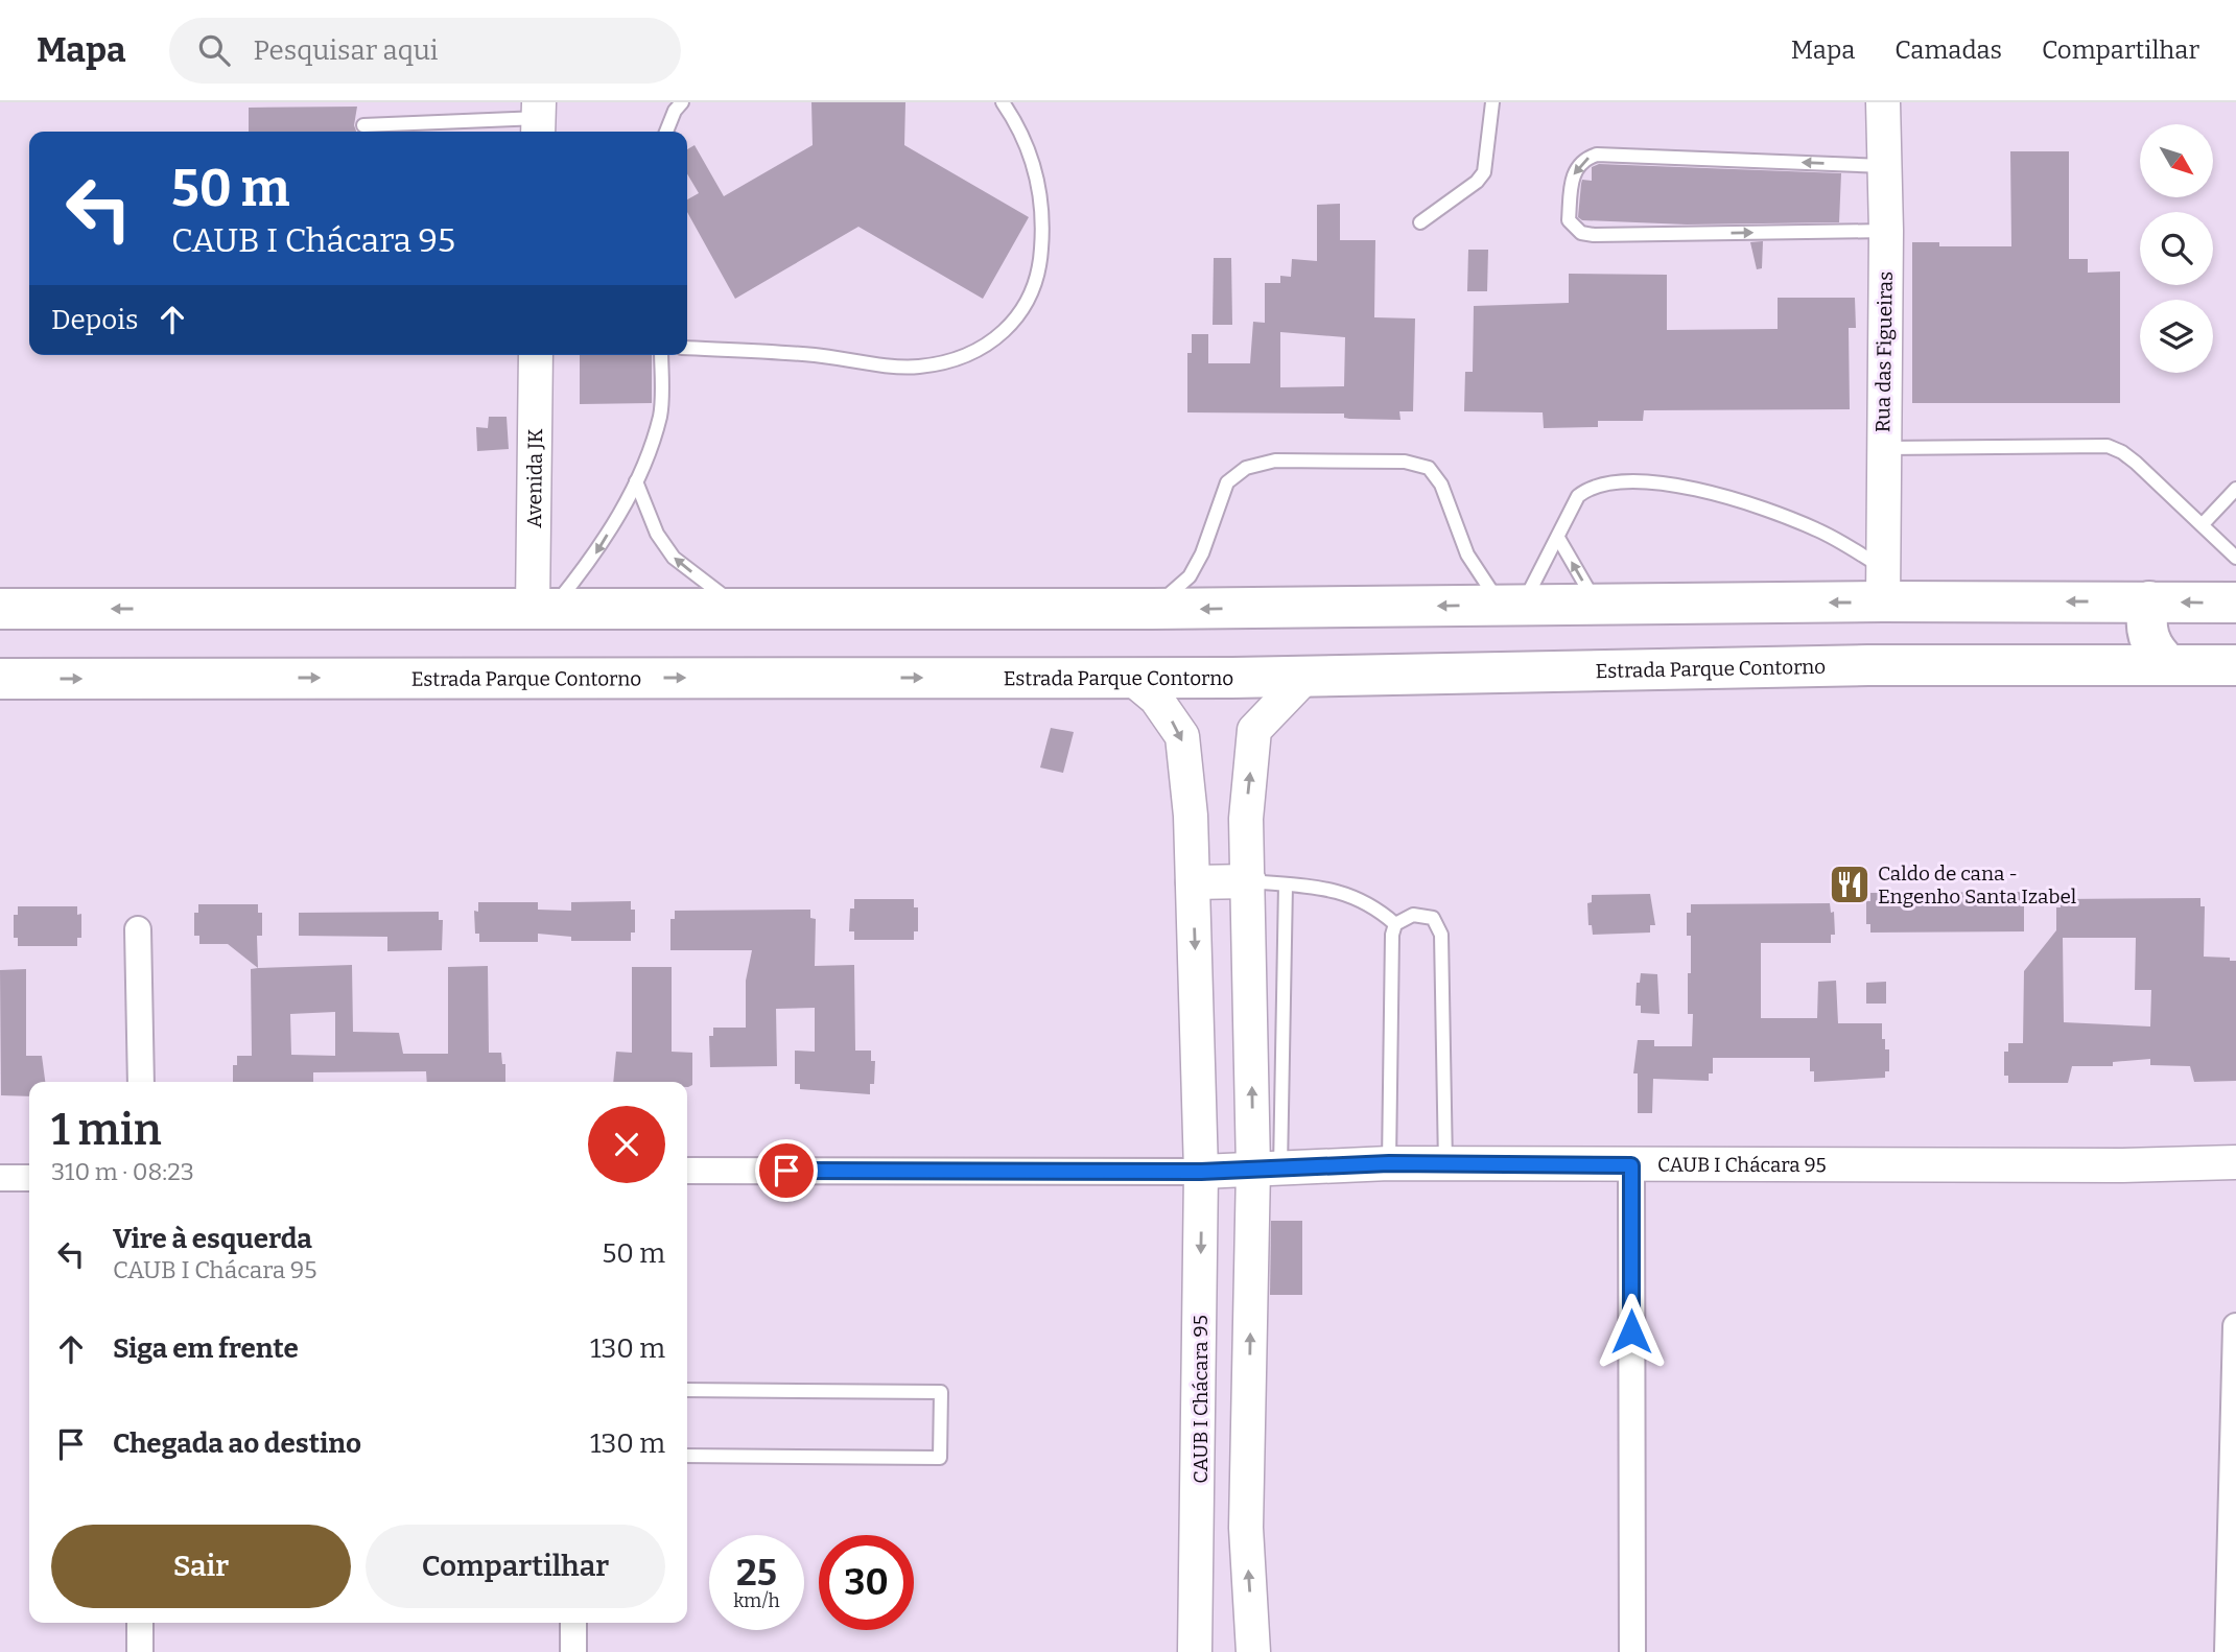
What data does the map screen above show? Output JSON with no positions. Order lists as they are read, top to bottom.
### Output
{
  "streets": {
    "highway": ["Estrada Parque Contorno"],
    "street": ["Rua das Figueiras", "Avenida JK", "CAUB I Chácara 95"]
  },
  "places": {
    "restaurant": ["Caldo de cana - Engenho Santa Izabel"]
  },
  "north": "bottom right",
  "page": {
    "header": "Mapa",
    "search": "Pesquisar aqui",
    "nav": ["Mapa", "Camadas", "Compartilhar"],
    "turn": ["50 m", "CAUB I Chácara 95"],
    "then": "Depois",
    "heading": ["1 min", "310 m · 08:23"],
    "list": [
      {
        "name": "Vire à esquerda",
        "note": "CAUB I Chácara 95",
        "value": "50 m"
      },
      {
        "name": "Siga em frente",
        "value": "130 m"
      },
      {
        "name": "Chegada ao destino",
        "value": "130 m"
      }
    ],
    "buttons": ["Sair", "Compartilhar"],
    "speed": "25 km/h",
    "limit": "30"
  }
}
